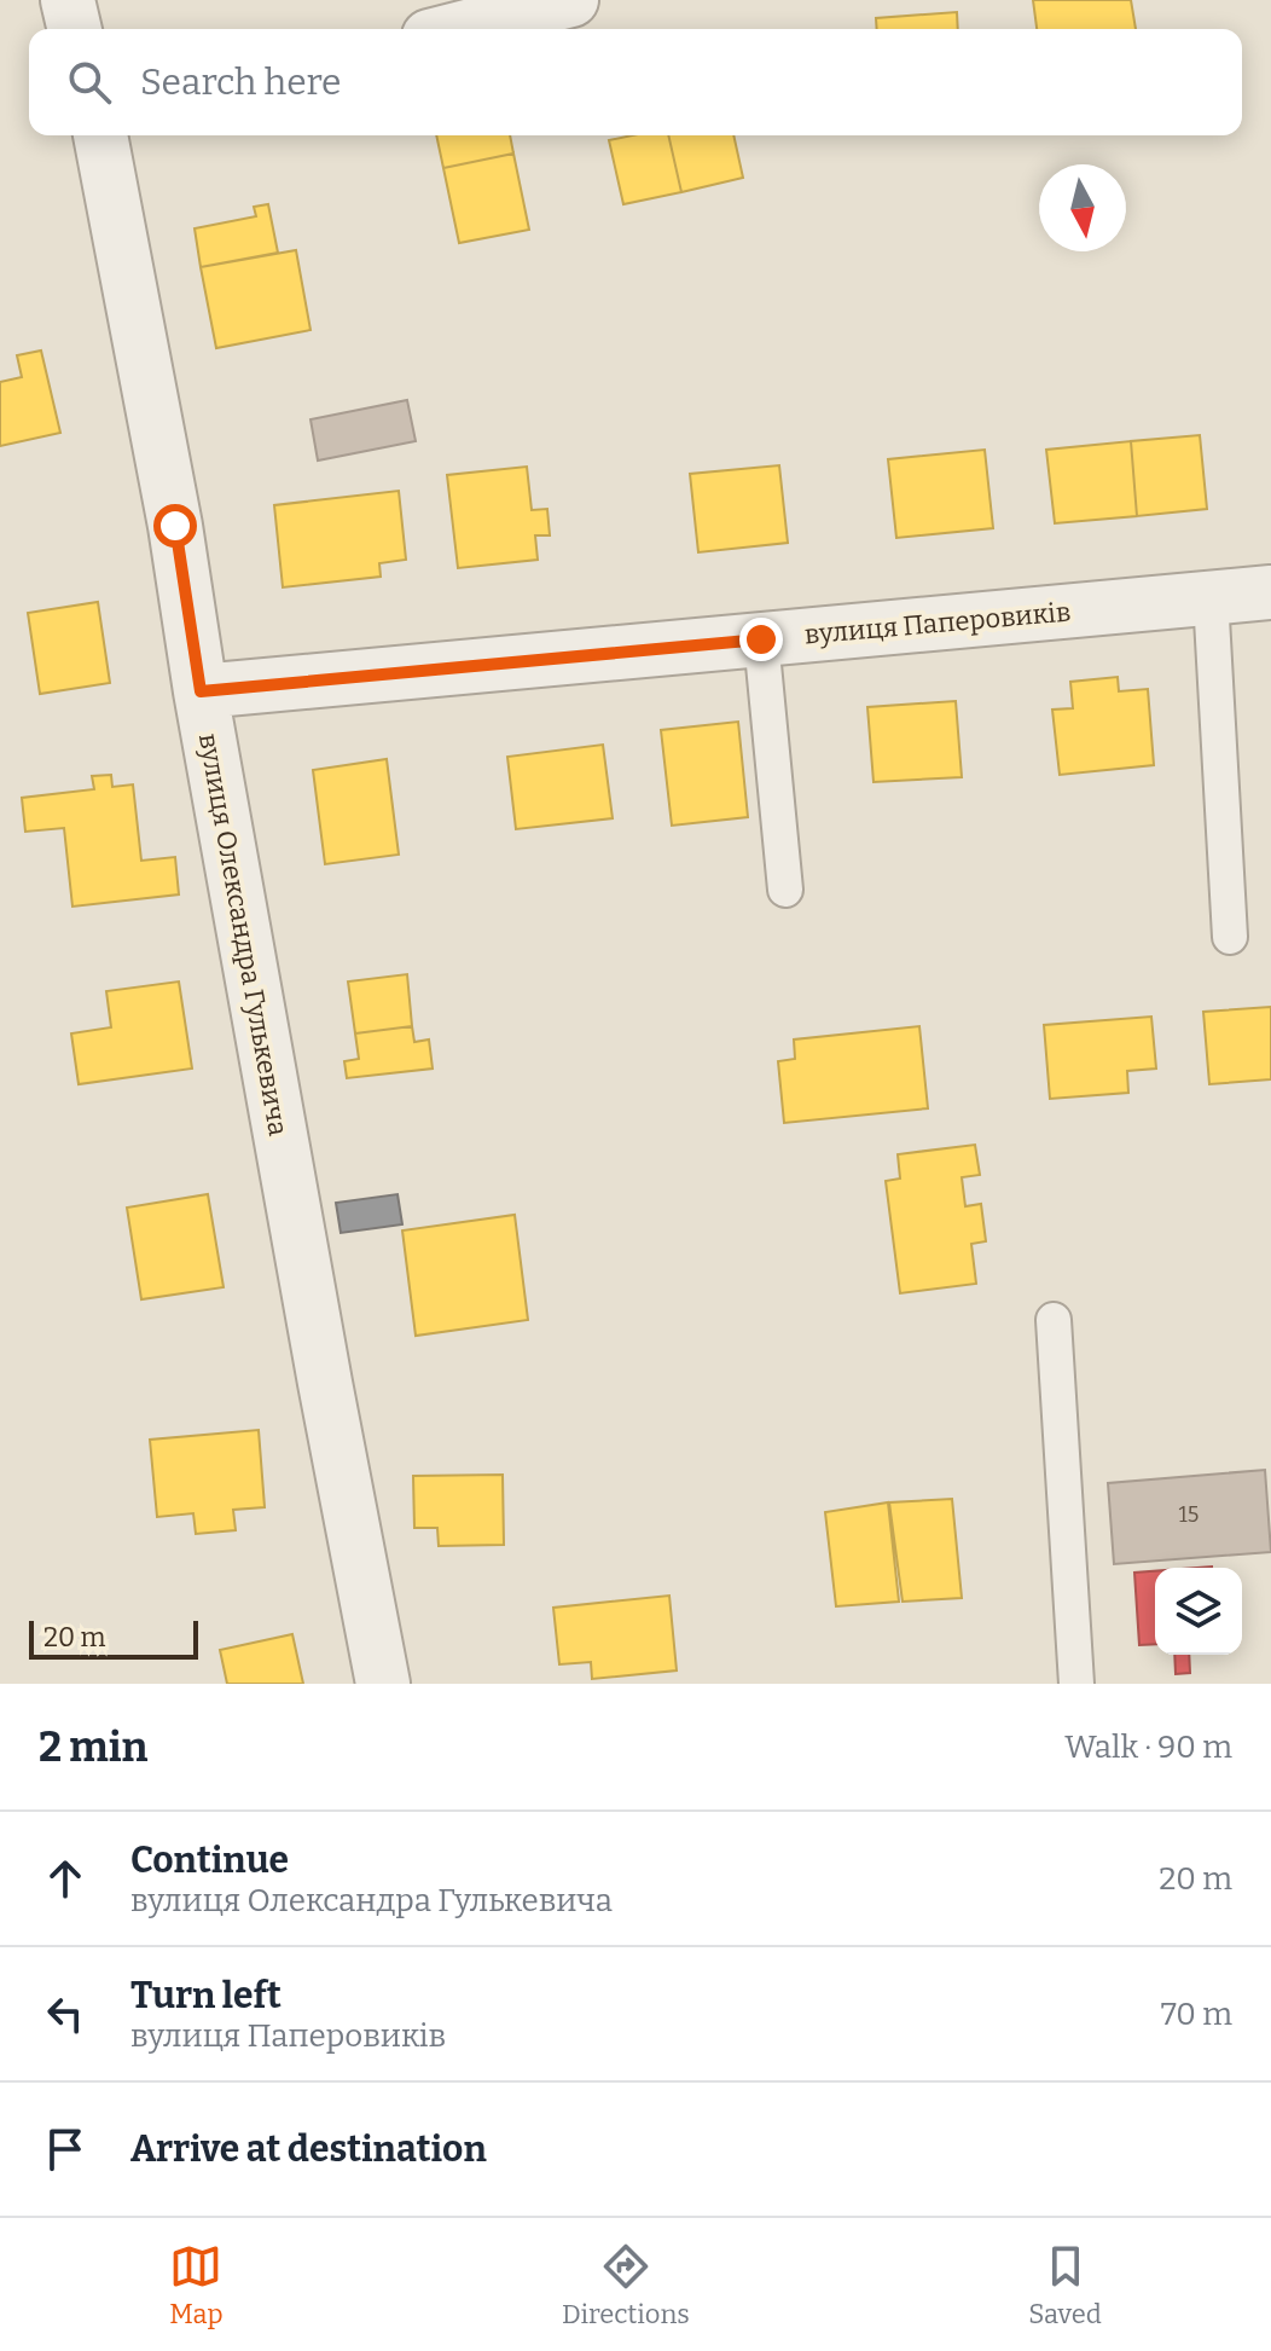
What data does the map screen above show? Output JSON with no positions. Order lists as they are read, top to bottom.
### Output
{
  "streets": {
    "street": ["вулиця Паперовиків", "вулиця Олександра Гулькевича"]
  },
  "crossings": [
    ["вулиця Паперовиків", "вулиця Олександра Гулькевича"]
  ],
  "house_numbers": ["15"],
  "scale_bar": "20 m",
  "north": "bottom",
  "page": {
    "search": "Search here",
    "scale": "20 m",
    "heading": ["2 min", "Walk · 90 m"],
    "list": [
      ["Continue", "вулиця Олександра Гулькевича", "20 m"],
      ["Turn left", "вулиця Паперовиків", "70 m"],
      "Arrive at destination"
    ],
    "nav": ["Map", "Directions", "Saved"]
  }
}
